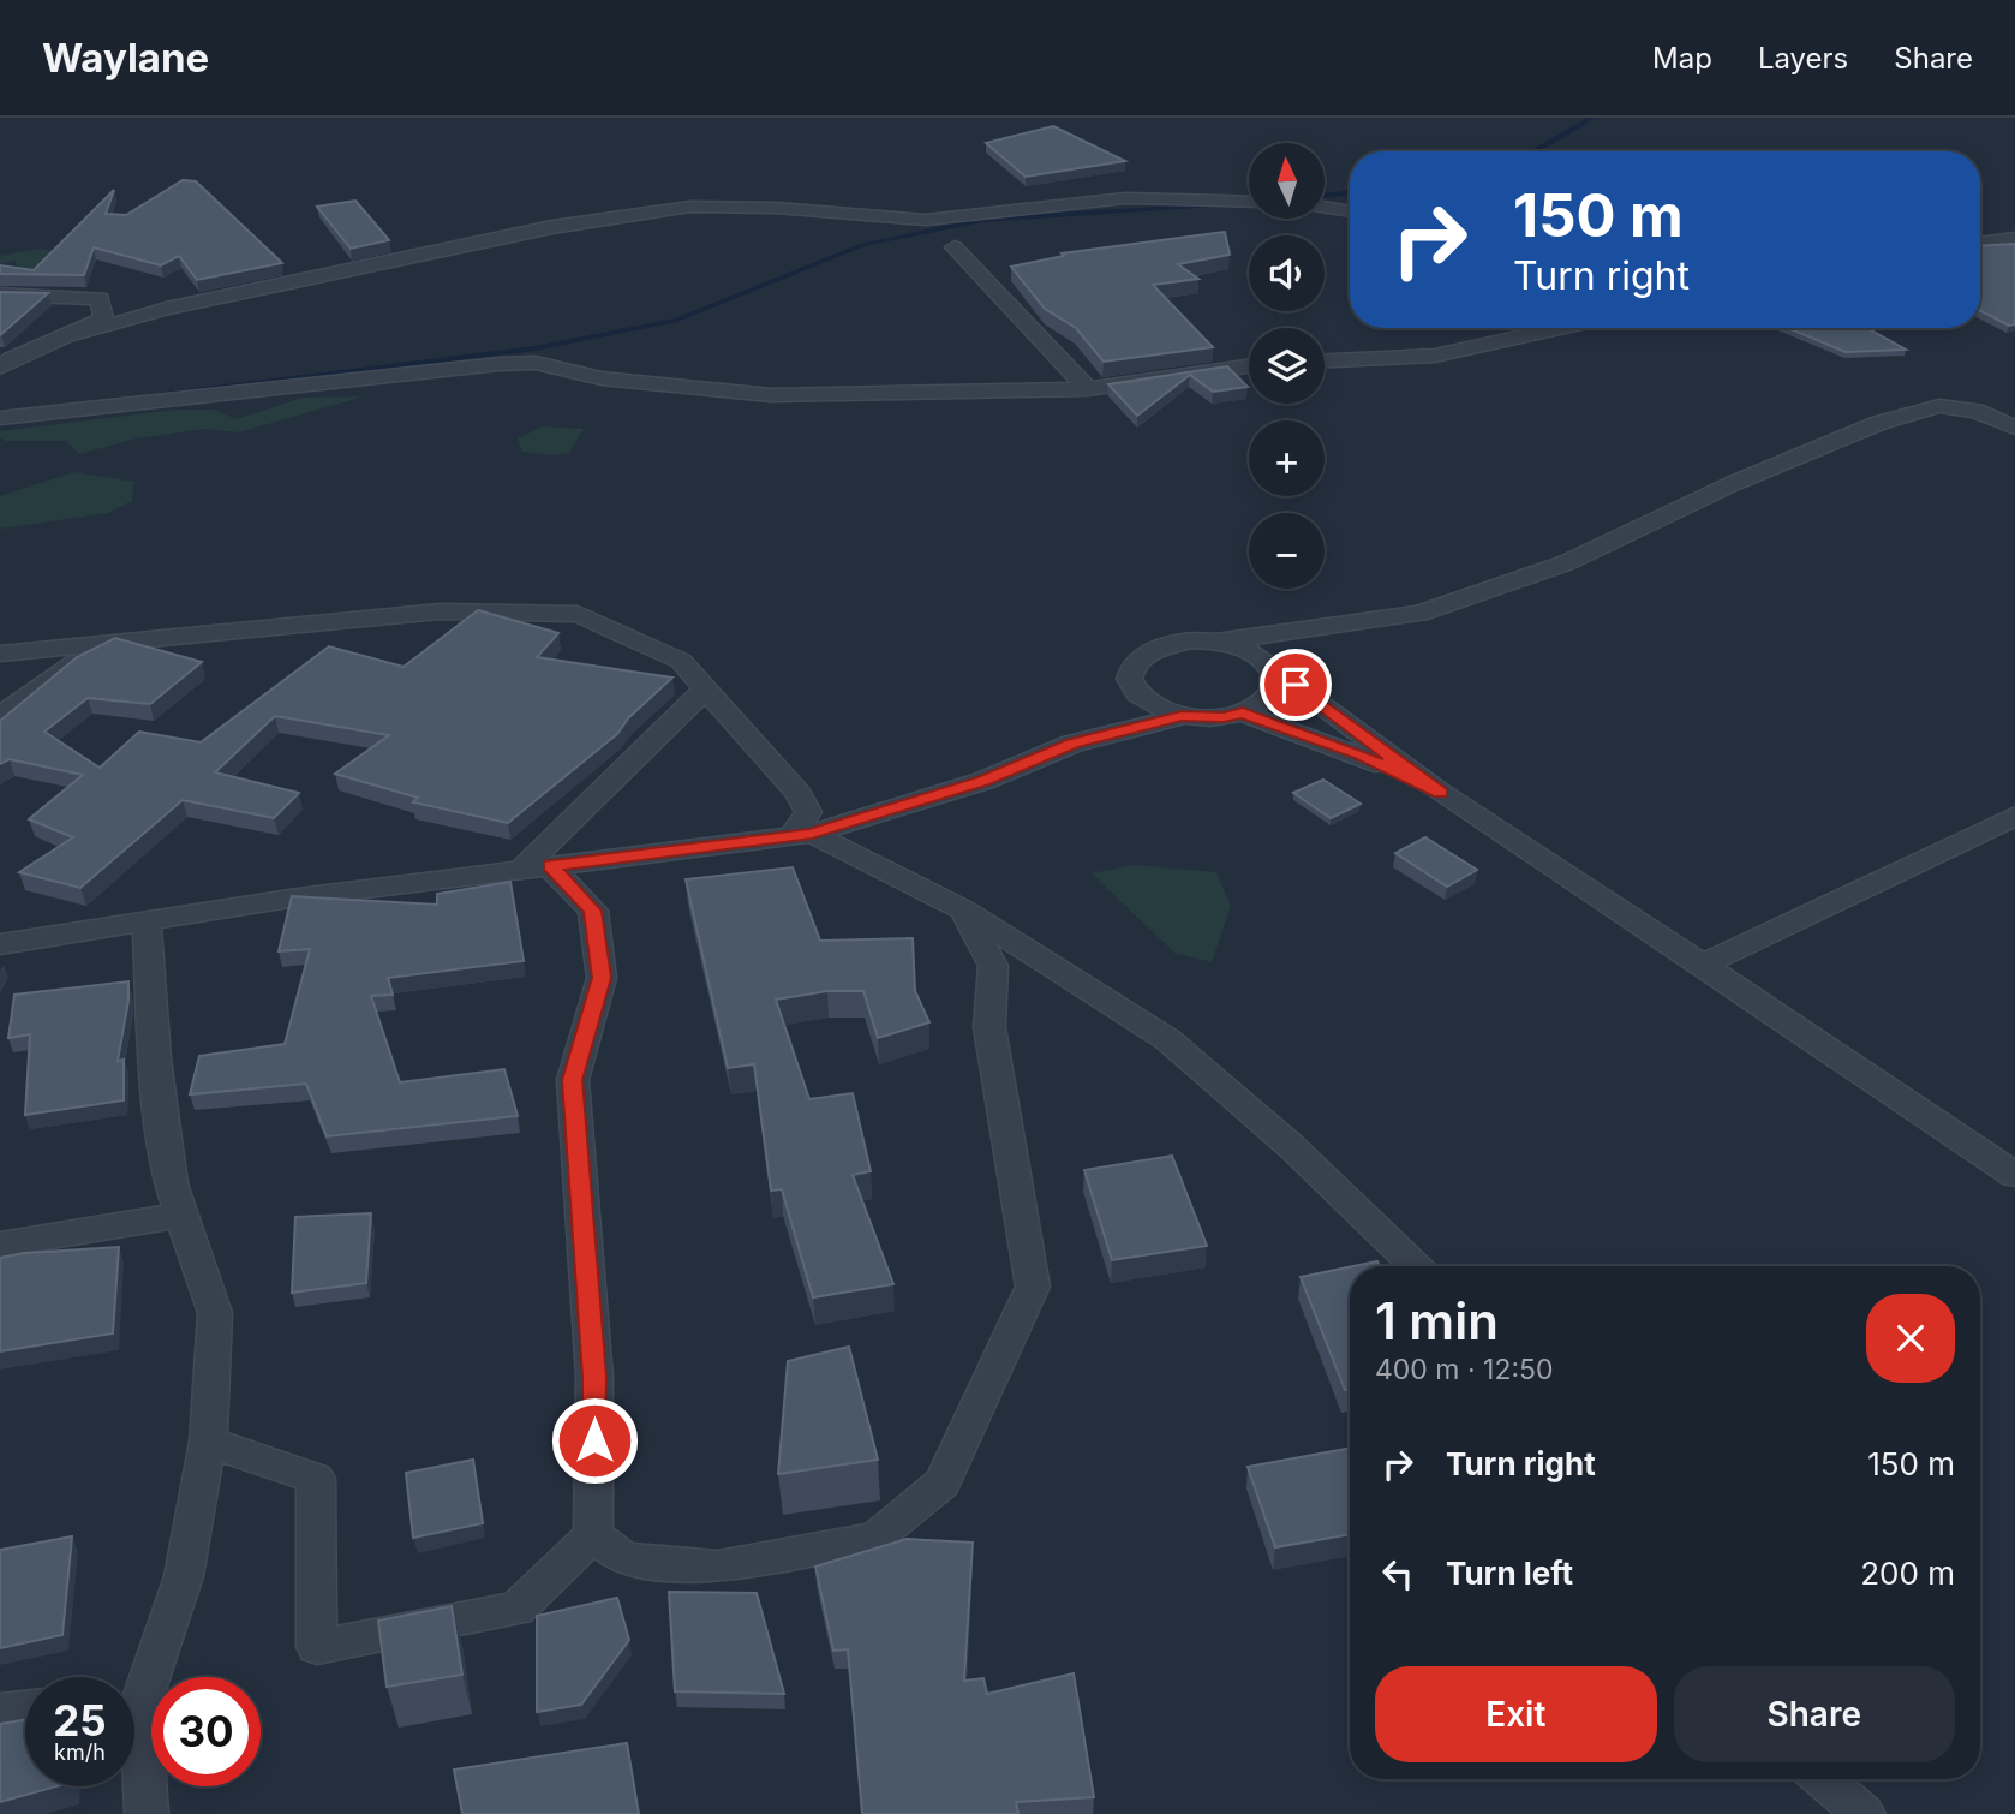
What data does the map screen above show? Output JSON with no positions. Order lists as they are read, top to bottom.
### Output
{
  "north": "top",
  "page": {
    "header": "Waylane",
    "nav": ["Map", "Layers", "Share"],
    "map_buttons": ["+", "−"],
    "turn": ["150 m", "Turn right"],
    "heading": ["1 min", "400 m · 12:50"],
    "list": [
      {
        "name": "Turn right",
        "value": "150 m"
      },
      {
        "name": "Turn left",
        "value": "200 m"
      }
    ],
    "buttons": ["Exit", "Share"],
    "speed": "25 km/h",
    "limit": "30"
  }
}
